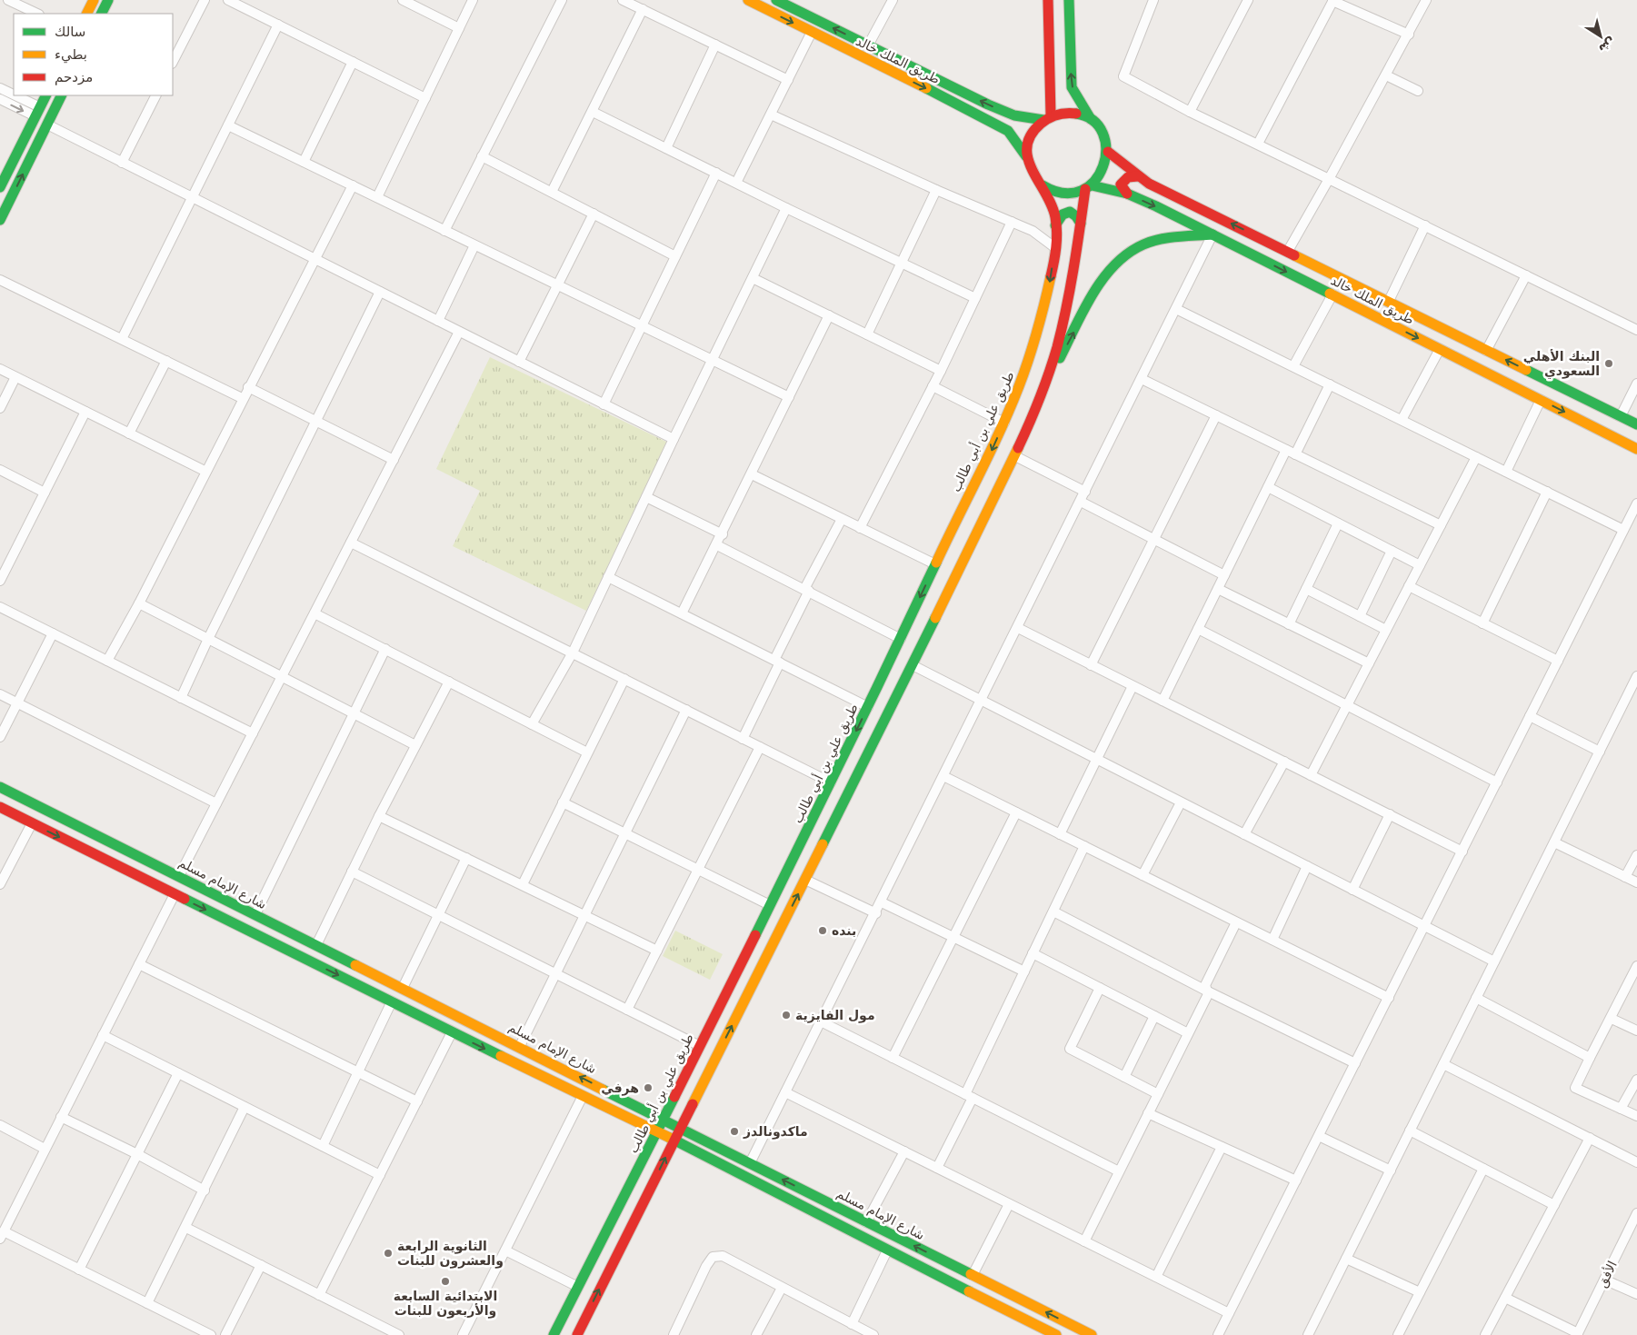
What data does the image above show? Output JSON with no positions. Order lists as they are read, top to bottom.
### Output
{
  "streets": {
    "main road": ["طريق الملك خالد", "طريق علي بن أبي طالب", "شارع الإمام مسلم"],
    "street": ["الأفق"]
  },
  "crossings": [
    ["طريق الملك خالد", "طريق علي بن أبي طالب"],
    ["طريق علي بن أبي طالب", "شارع الإمام مسلم"]
  ],
  "places": [
    "البنك الأهلي السعودي",
    "بنده",
    "مول الفايزية",
    "هرفي",
    "ماكدونالدز",
    "الثانوية الرابعة والعشرون للبنات",
    "الابتدائية السابعة والأربعون للبنات"
  ],
  "legend": ["سالك", "بطيء", "مزدحم"],
  "north": "bottom right"
}
